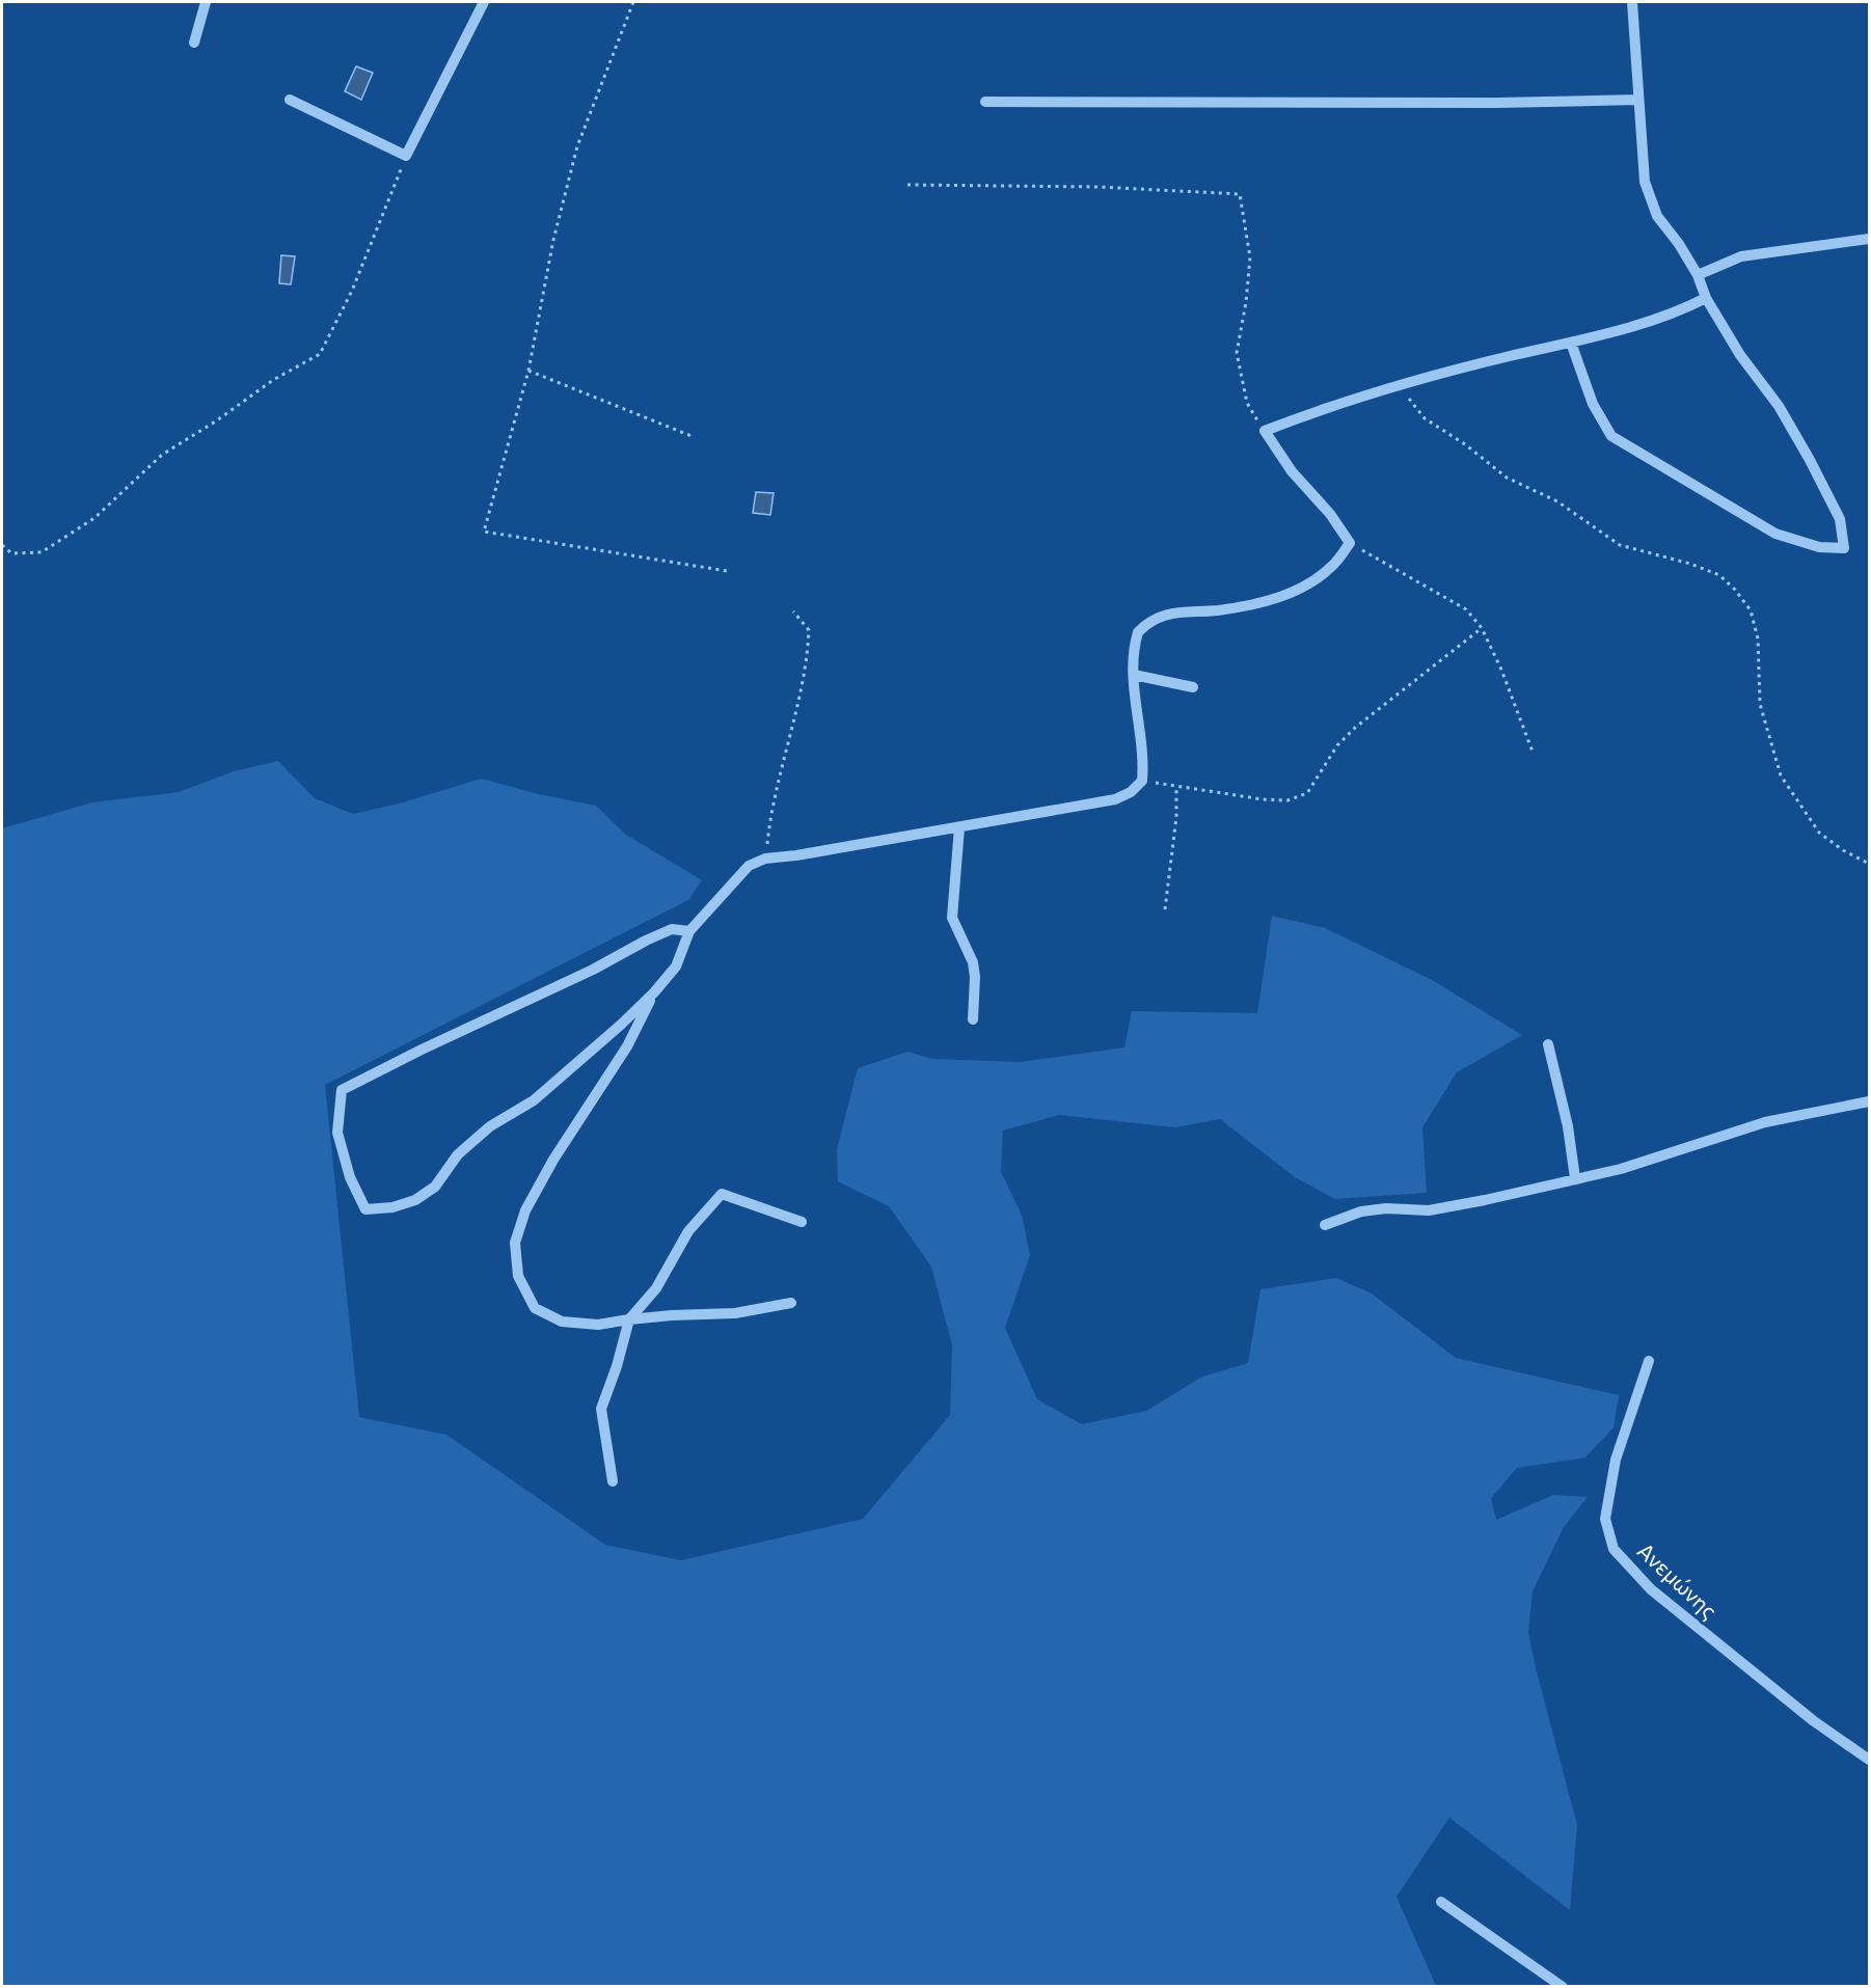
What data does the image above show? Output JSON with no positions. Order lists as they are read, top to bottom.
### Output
{
  "streets": {
    "street": ["Ανεμώνης"]
  }
}
